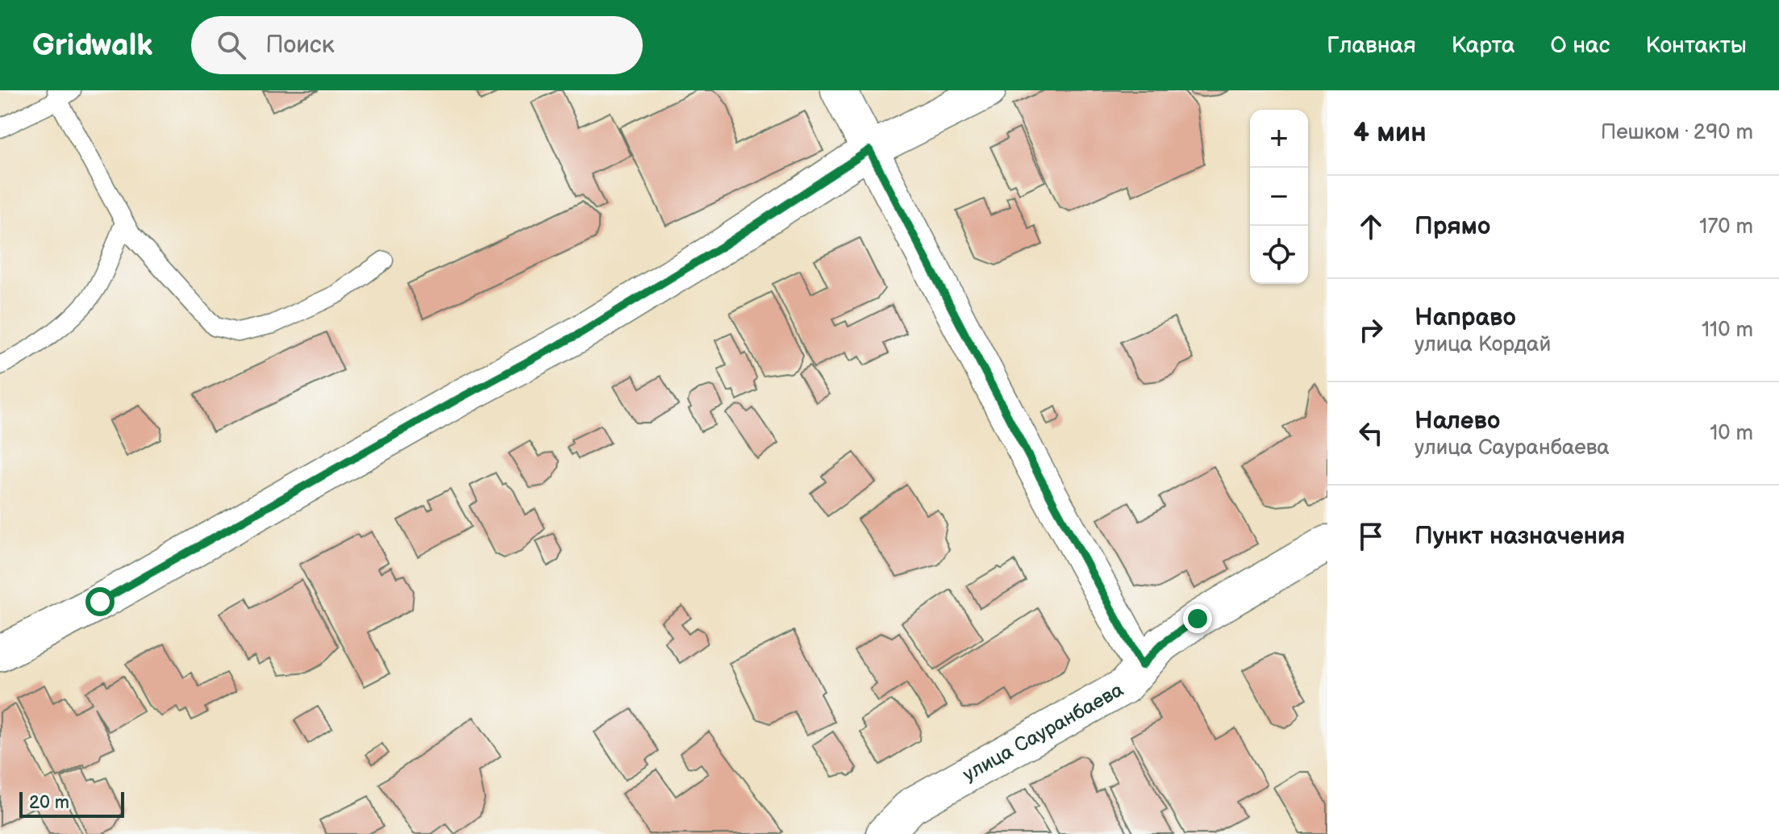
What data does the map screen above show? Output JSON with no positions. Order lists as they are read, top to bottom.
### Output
{
  "streets": {
    "street": ["улица Сауранбаева"]
  },
  "scale_bar": "20 m",
  "page": {
    "header": "Gridwalk",
    "search": "Поиск",
    "nav": [
      "Главная",
      "Карта",
      "О нас",
      "Контакты"
    ],
    "heading": ["4 мин", "Пешком · 290 m"],
    "map_buttons": ["+", "−"],
    "list": [
      ["Прямо", "170 m"],
      ["Направо", "улица Кордай", "110 m"],
      ["Налево", "улица Сауранбаева", "10 m"],
      "Пункт назначения"
    ],
    "scale": "20 m"
  }
}
